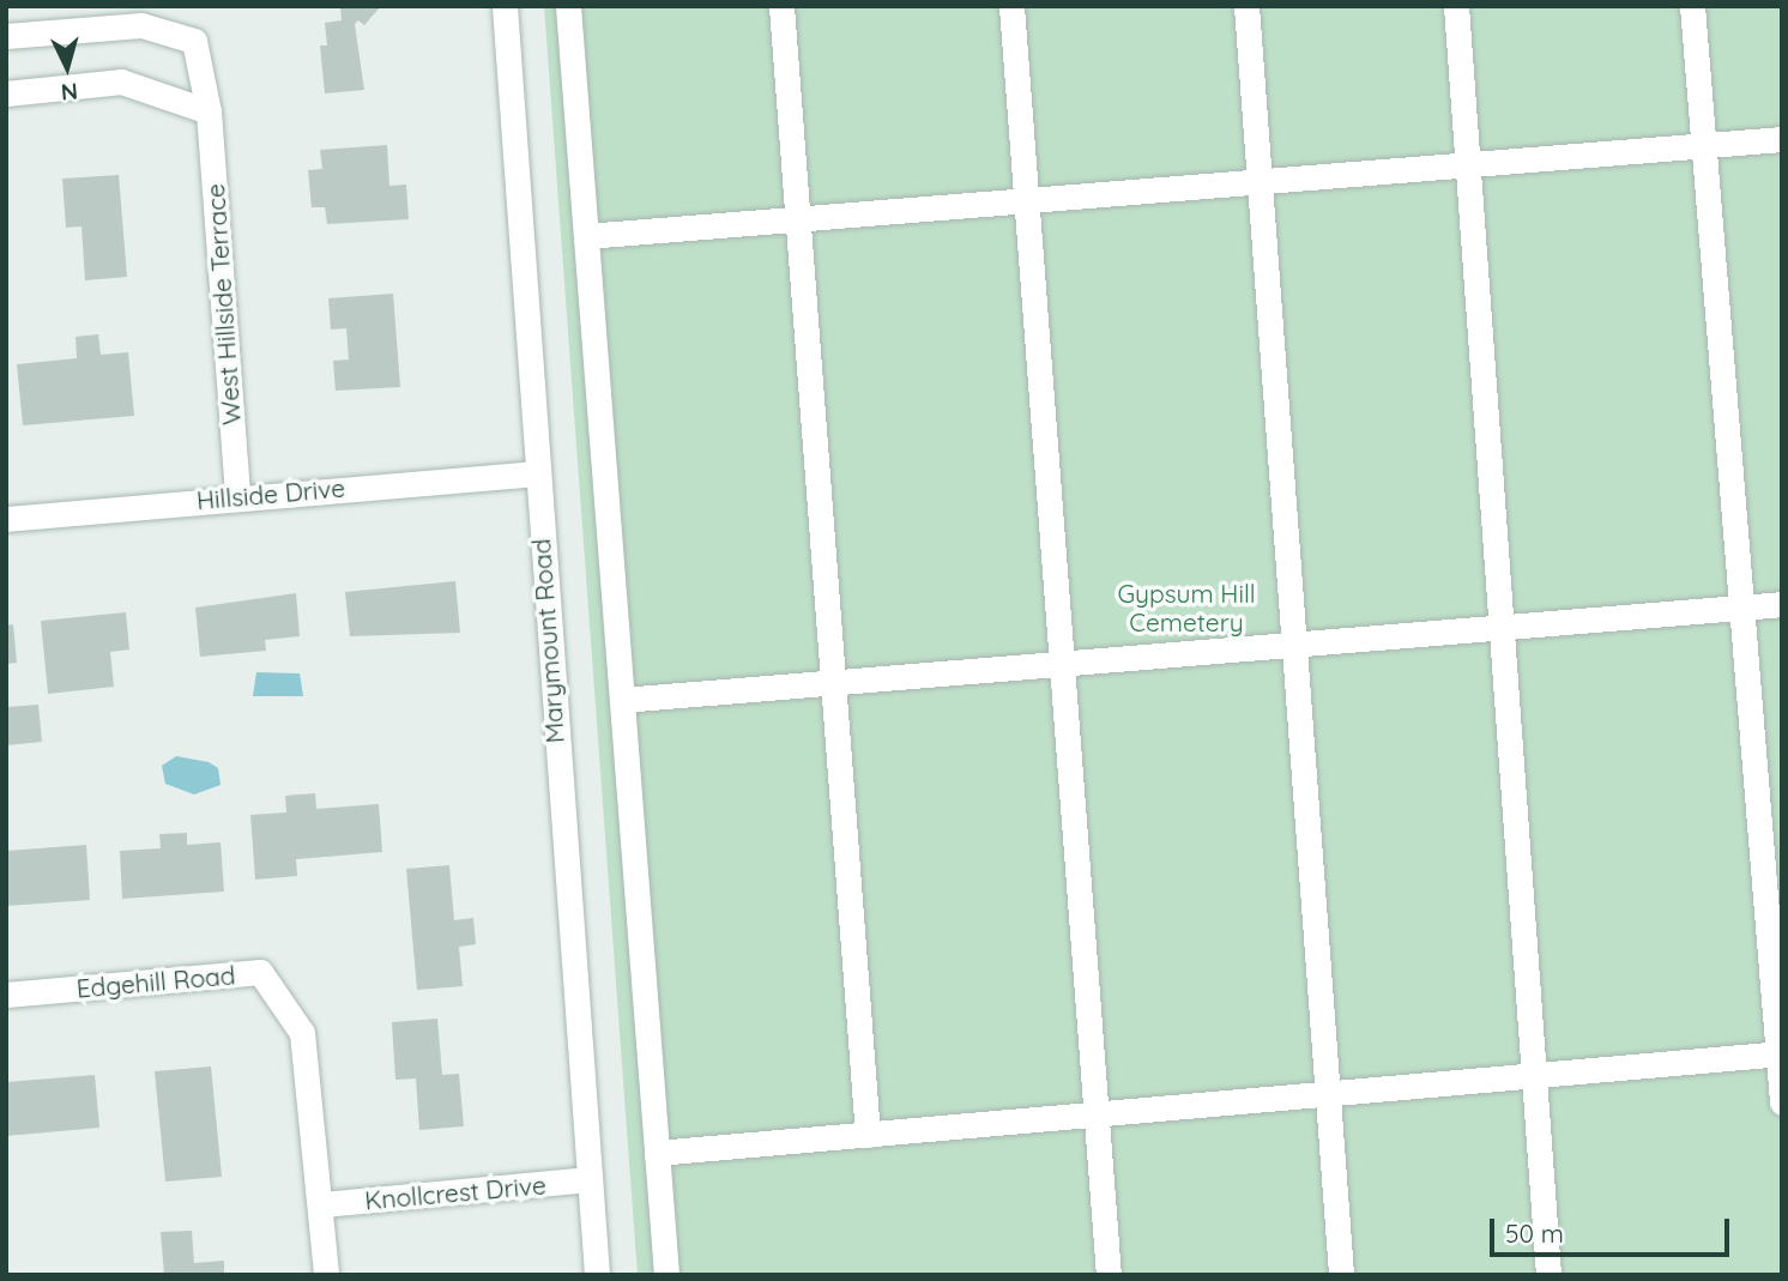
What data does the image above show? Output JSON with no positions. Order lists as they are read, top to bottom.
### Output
{
  "streets": {
    "street": [
      "West Hillside Terrace",
      "Hillside Drive",
      "Marymount Road",
      "Edgehill Road",
      "Knollcrest Drive"
    ]
  },
  "crossings": [
    ["West Hillside Terrace", "Hillside Drive"],
    ["Hillside Drive", "Marymount Road"],
    ["Marymount Road", "Knollcrest Drive"],
    ["Edgehill Road", "Knollcrest Drive"]
  ],
  "parks": ["Gypsum Hill Cemetery"],
  "scale_bar": "50 m",
  "north": "bottom"
}
